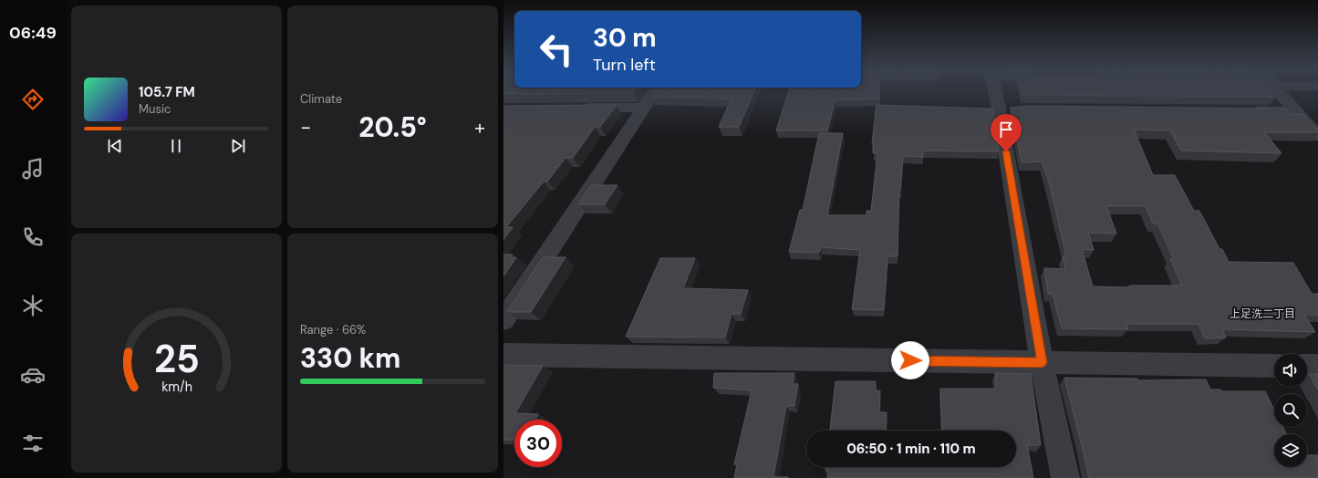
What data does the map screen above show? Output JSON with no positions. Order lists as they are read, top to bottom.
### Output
{
  "districts": ["上足洗二丁目"],
  "page": {
    "tabs": "06:49",
    "tile": [
      "Climate",
      ["Range · 66%", "330 km"]
    ],
    "turn": ["30 m", "Turn left"],
    "song": ["105.7 FM", "Music"],
    "heat": ["−", "20.5°", "+"],
    "limit": "30",
    "trip": "06:50 · 1 min · 110 m",
    "gauge": ["25", "km/h"]
  }
}
